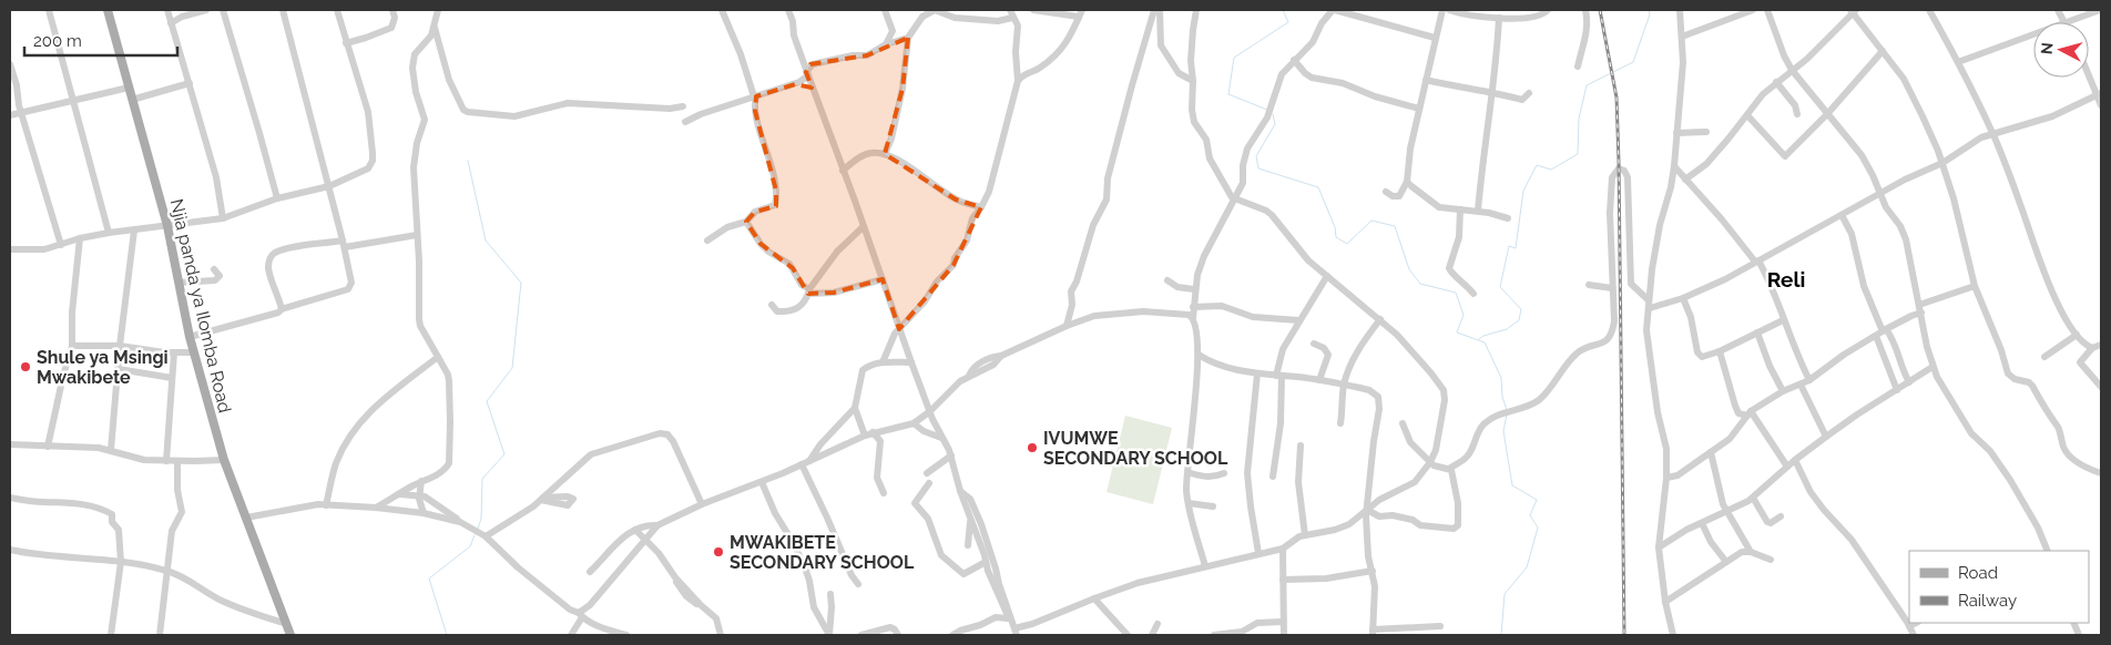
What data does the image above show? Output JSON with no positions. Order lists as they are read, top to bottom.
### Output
{
  "streets": {
    "main road": ["Njia panda ya Ilomba Road"]
  },
  "districts": ["Reli"],
  "places": ["Shule ya Msingi Mwakibete", "IVUMWE SECONDARY SCHOOL", "MWAKIBETE SECONDARY SCHOOL"],
  "legend": ["Road", "Railway"],
  "scale_bar": "200 m",
  "north": "left"
}
